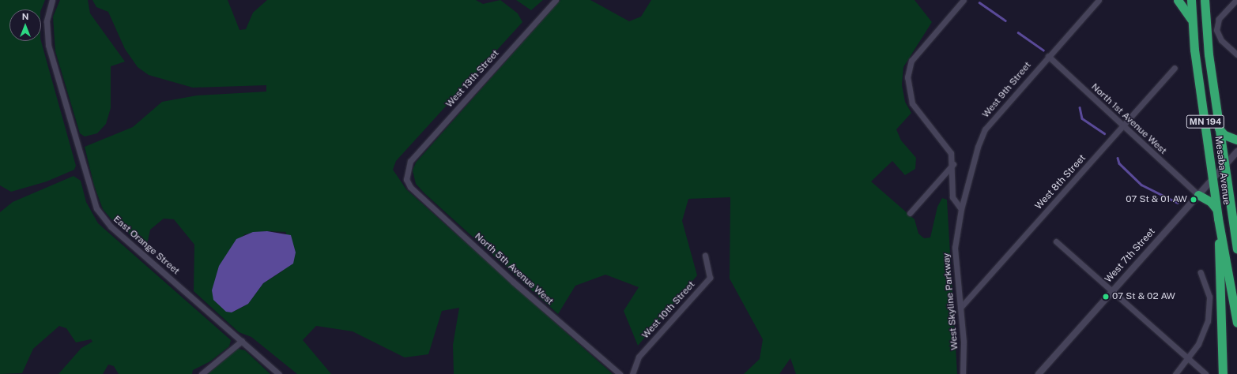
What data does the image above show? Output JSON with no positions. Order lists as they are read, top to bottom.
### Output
{
  "streets": {
    "highway": ["MN 194", "Mesaba Avenue"],
    "street": [
      "West 13th Street",
      "West 9th Street",
      "North 1st Avenue West",
      "West 8th Street",
      "East Orange Street",
      "West 7th Street",
      "North 5th Avenue West",
      "West Skyline Parkway",
      "West 10th Street"
    ]
  },
  "crossings": [
    ["West 13th Street", "North 5th Avenue West"],
    ["West 9th Street", "North 1st Avenue West"],
    ["West 9th Street", "West Skyline Parkway"],
    ["North 1st Avenue West", "West 8th Street"],
    ["North 1st Avenue West", "West 7th Street"],
    ["Mesaba Avenue", "West 7th Street"],
    ["West 8th Street", "West Skyline Parkway"]
  ],
  "places": ["07 St & 01 AW", "07 St & 02 AW"],
  "north": "top"
}
